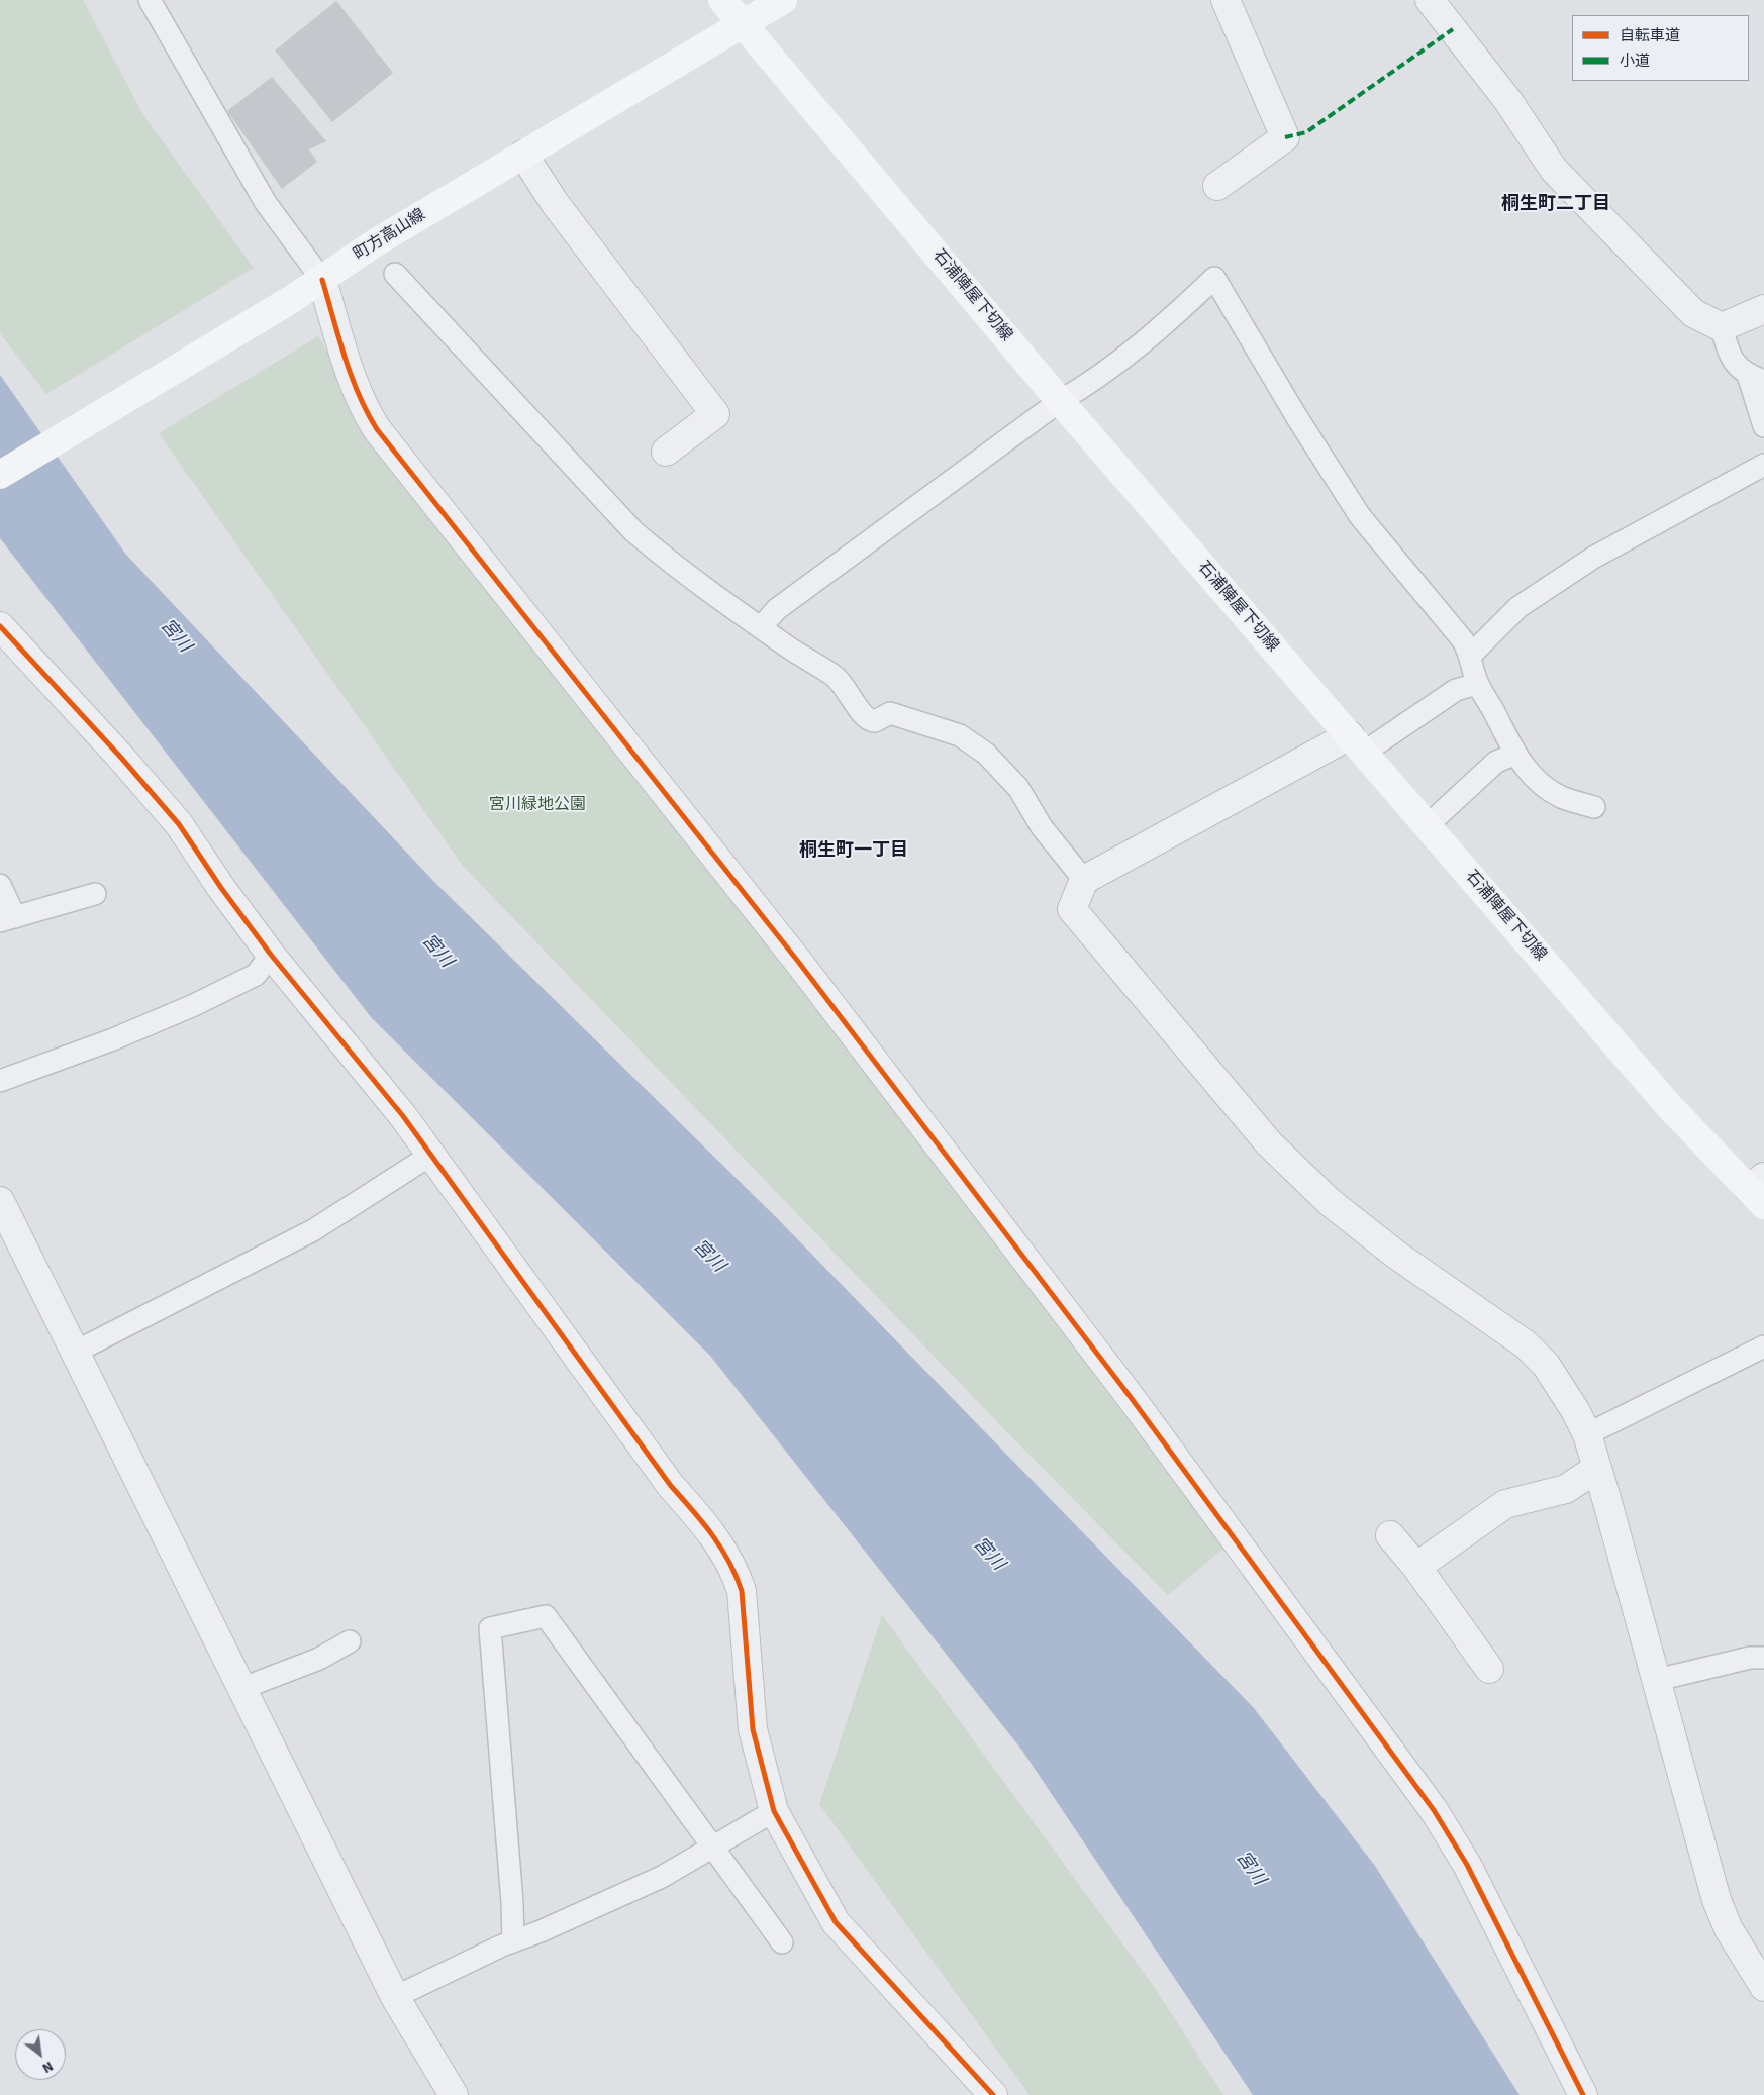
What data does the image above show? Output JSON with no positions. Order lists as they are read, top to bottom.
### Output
{
  "streets": {
    "main road": ["町方高山線", "石浦陣屋下切線"]
  },
  "crossings": [
    ["町方高山線", "石浦陣屋下切線"]
  ],
  "districts": ["桐生町二丁目", "桐生町一丁目"],
  "water": ["宮川"],
  "parks": ["宮川緑地公園"],
  "legend": ["自転車道", "小道"],
  "north": "bottom right"
}
